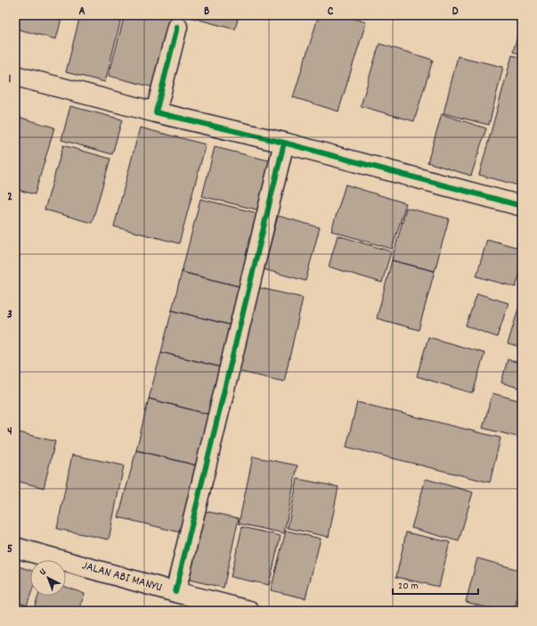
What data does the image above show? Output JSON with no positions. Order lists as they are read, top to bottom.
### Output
{
  "streets": {
    "street": ["JALAN ABI MANYU"]
  },
  "scale_bar": "20 m",
  "north": "top left",
  "grid": {
    "columns": [
      "A",
      "B",
      "C",
      "D"
    ],
    "rows": [
      "1",
      "2",
      "3",
      "4",
      "5"
    ]
  }
}
